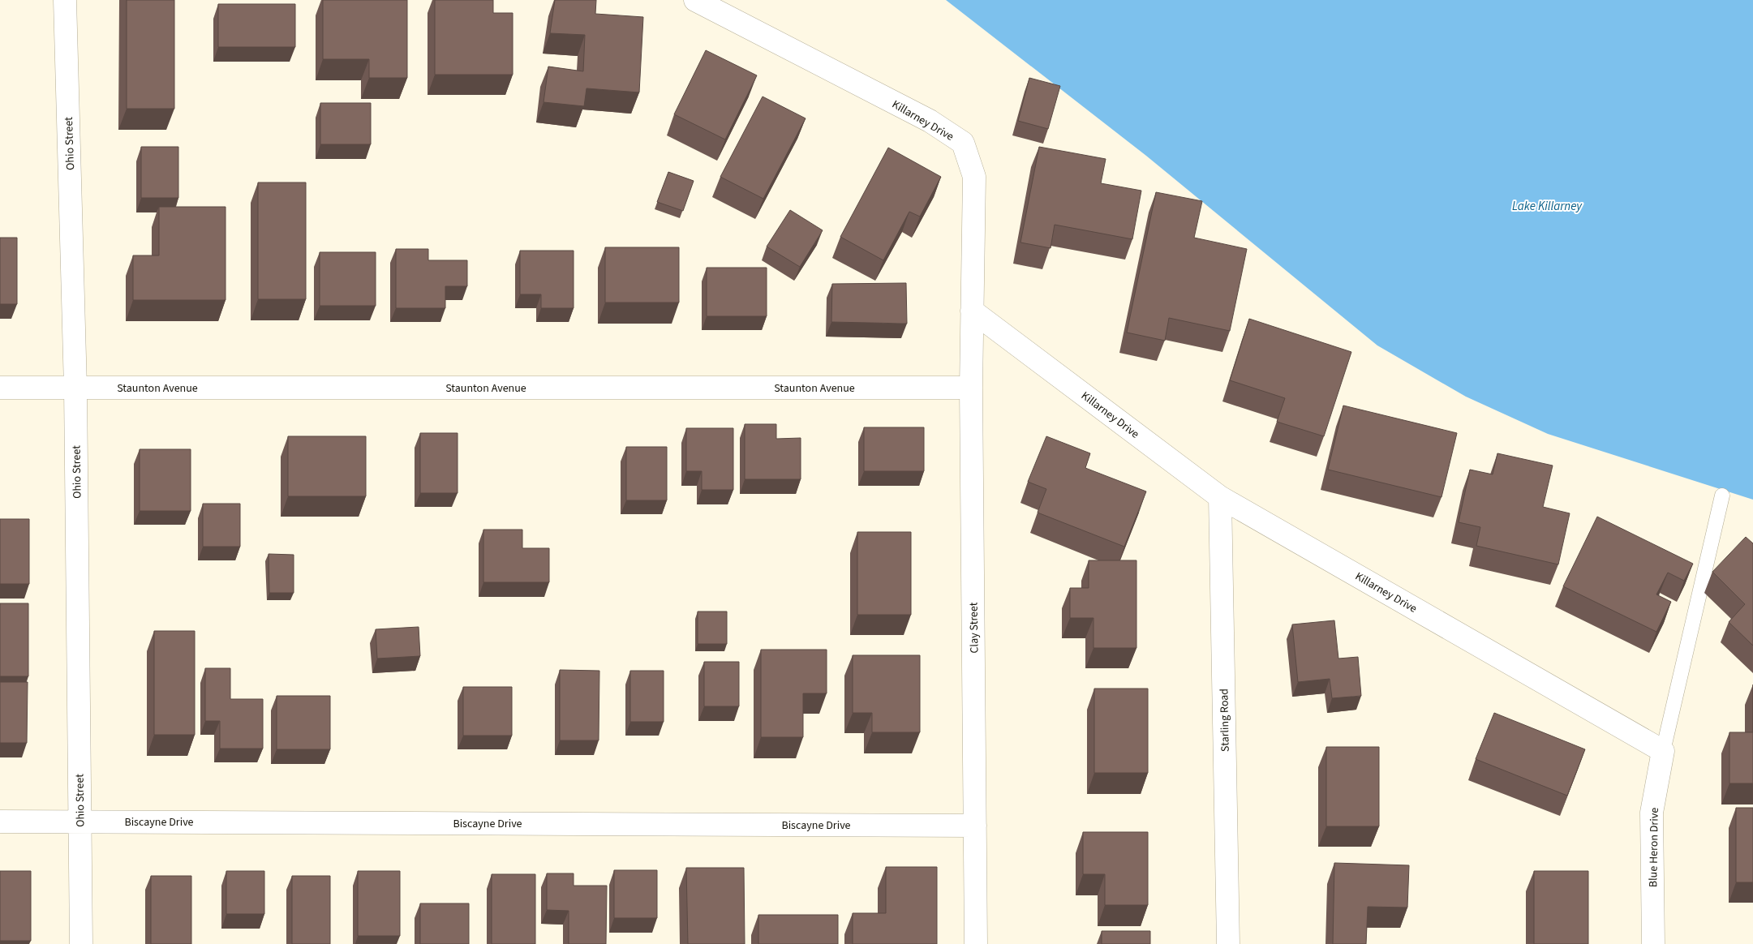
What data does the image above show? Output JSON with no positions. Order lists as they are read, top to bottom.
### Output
{
  "streets": {
    "street": [
      "Killarney Drive",
      "Ohio Street",
      "Staunton Avenue",
      "Clay Street",
      "Starling Road",
      "Biscayne Drive",
      "Blue Heron Drive"
    ]
  },
  "crossings": [
    ["Killarney Drive", "Clay Street"],
    ["Killarney Drive", "Starling Road"],
    ["Killarney Drive", "Blue Heron Drive"],
    ["Ohio Street", "Staunton Avenue"],
    ["Ohio Street", "Biscayne Drive"],
    ["Staunton Avenue", "Clay Street"],
    ["Clay Street", "Biscayne Drive"]
  ],
  "water": ["Lake Killarney"]
}
